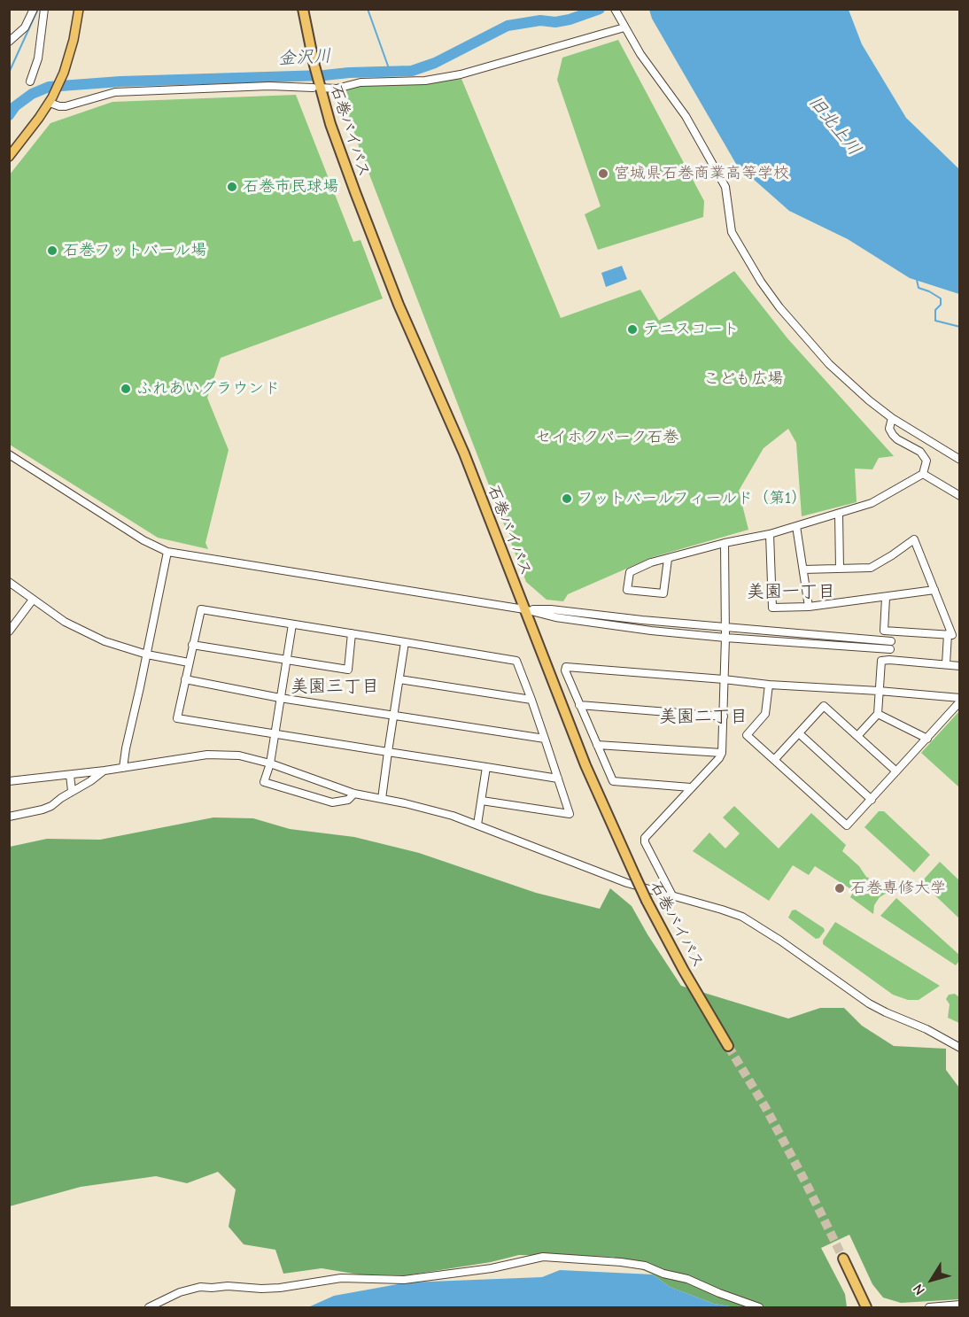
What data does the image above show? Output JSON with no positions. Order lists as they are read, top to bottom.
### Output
{
  "streets": {
    "highway": ["石巻バイパス"]
  },
  "districts": ["美園一丁目", "美園三丁目", "美園二丁目"],
  "water": ["金沢川", "旧北上川"],
  "parks": ["こども広場", "セイホクパーク石巻"],
  "places": [
    "宮城県石巻商業高等学校",
    "石巻市民球場",
    "石巻フットバール場",
    "テニスコート",
    "ふれあいグラウンド",
    "フットバールフィールド（第1）",
    "石巻専修大学"
  ],
  "north": "bottom left"
}
